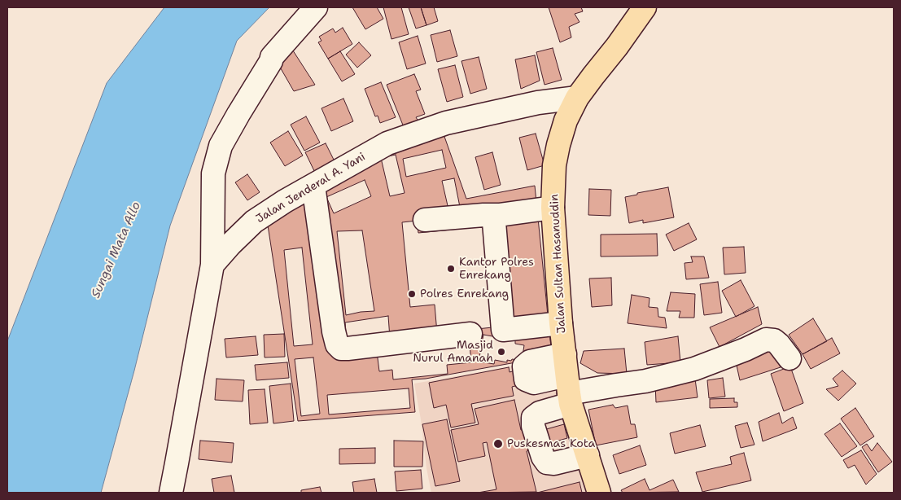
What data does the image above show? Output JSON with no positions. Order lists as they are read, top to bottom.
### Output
{
  "streets": {
    "highway": ["Jalan Sultan Hasanuddin"],
    "street": ["Jalan Jenderal A. Yani"]
  },
  "crossings": [
    ["Jalan Jenderal A. Yani", "Jalan Sultan Hasanuddin"]
  ],
  "water": ["Sungai Mata Allo"],
  "places": [
    "Kantor Polres Enrekang",
    "Polres Enrekang",
    "Masjid Nurul Amanah",
    "Puskesmas Kota"
  ]
}
